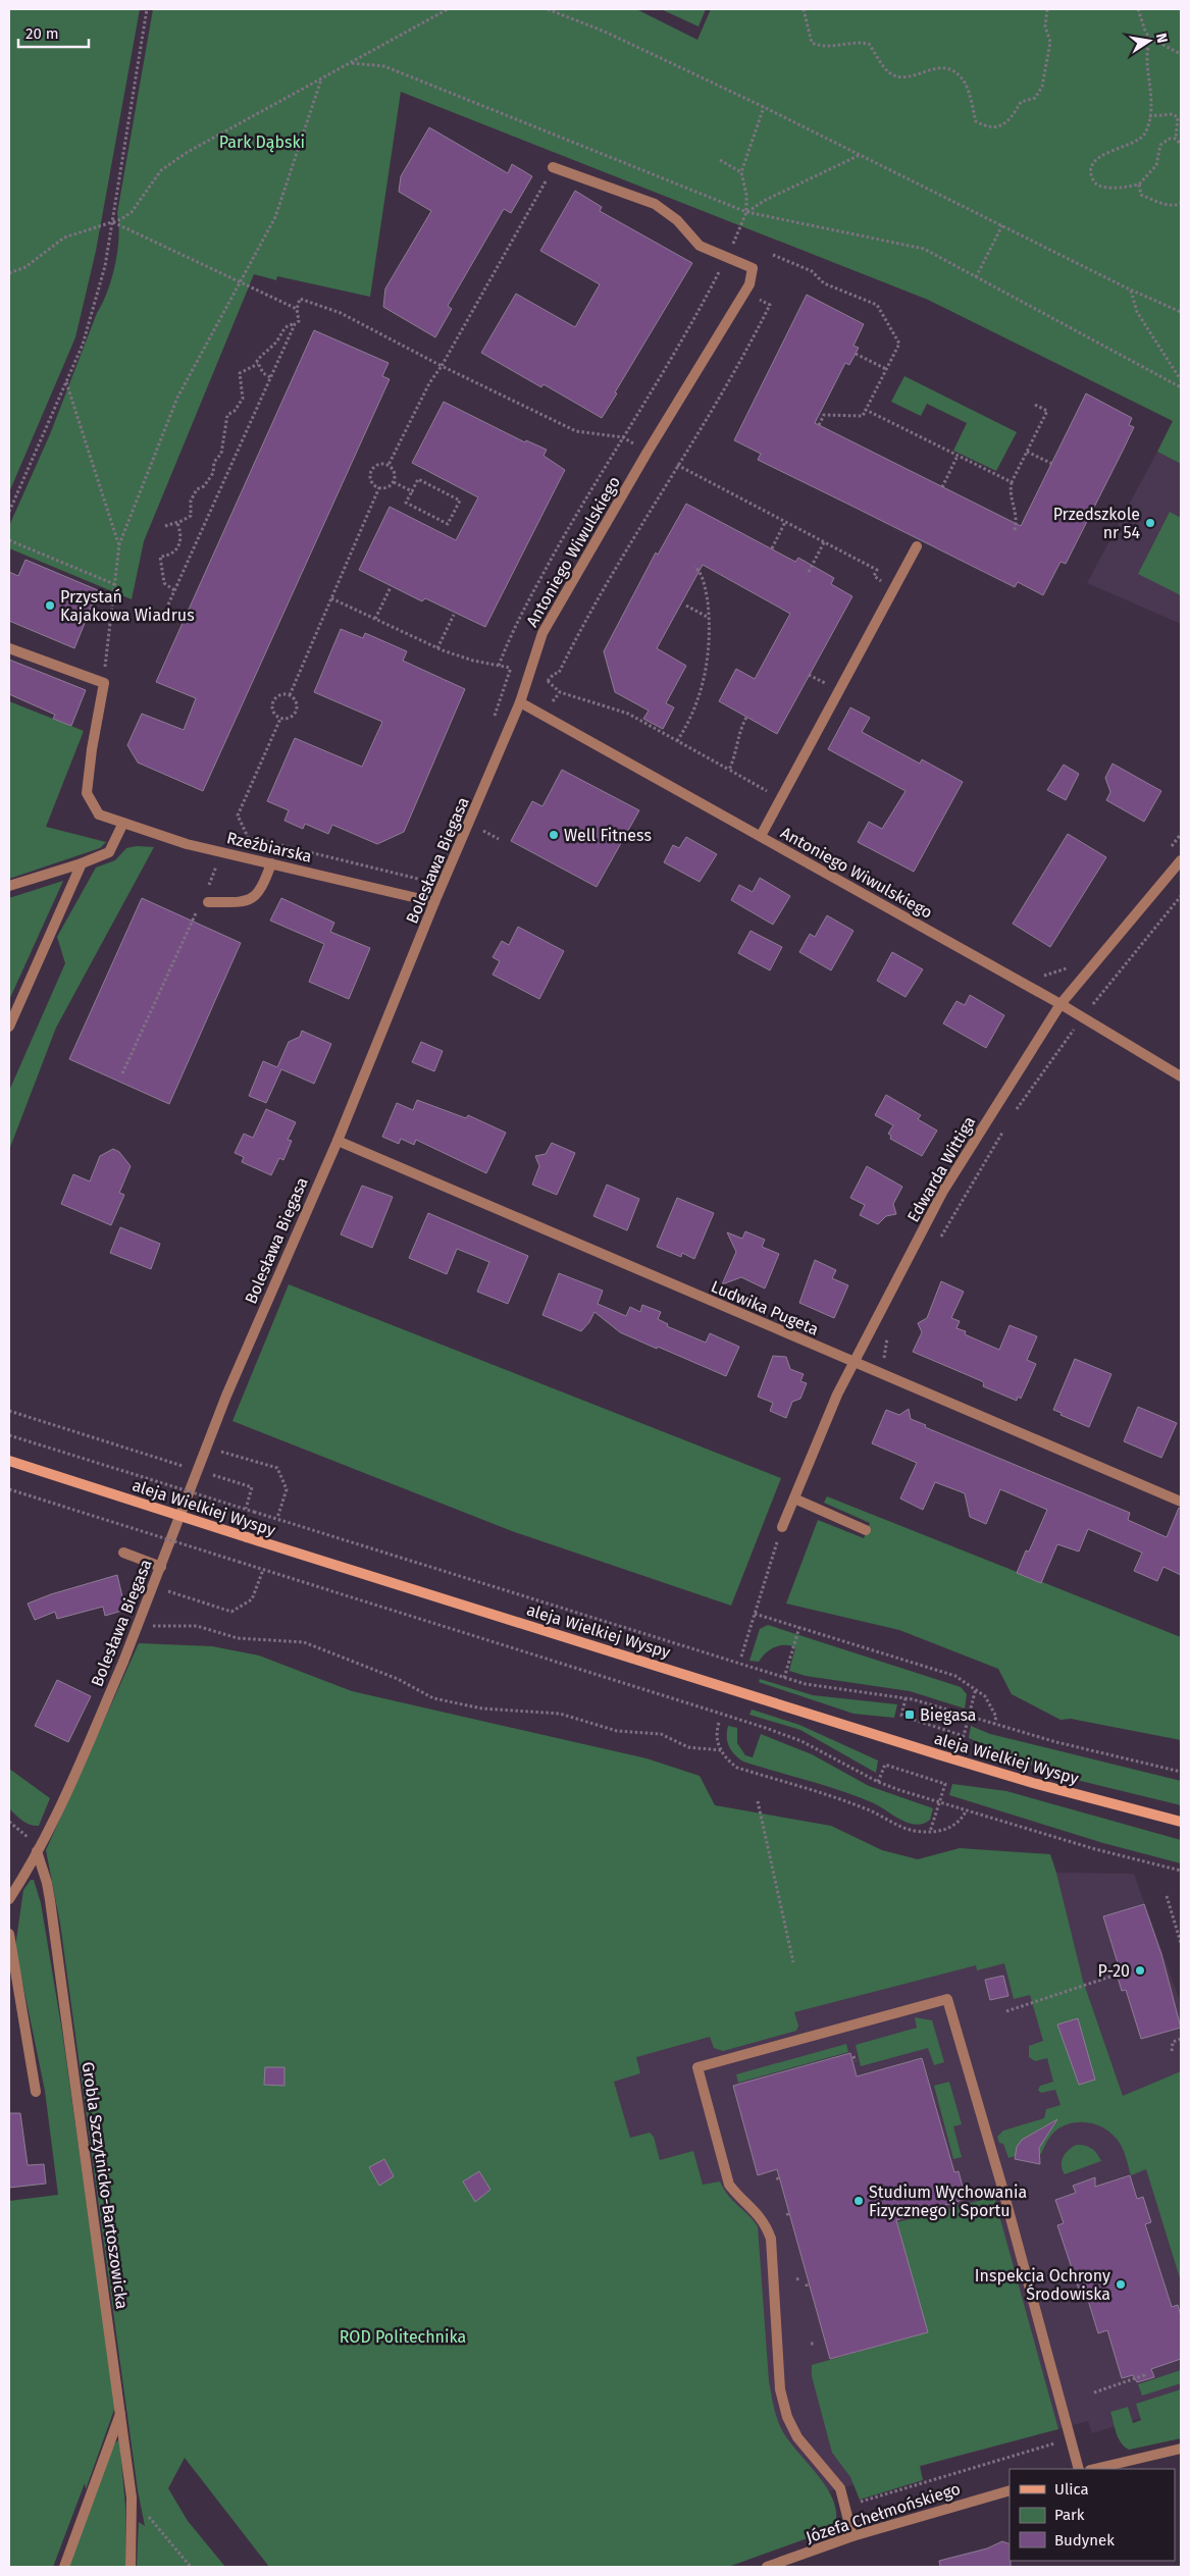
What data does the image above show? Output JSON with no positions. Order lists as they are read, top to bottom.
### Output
{
  "streets": {
    "main road": ["aleja Wielkiej Wyspy"],
    "street": [
      "Antoniego Wiwulskiego",
      "Rzeźbiarska",
      "Bolesława Biegasa",
      "Edwarda Wittiga",
      "Ludwika Pugeta",
      "Grobla Szczytnicko-Bartoszowicka",
      "Józefa Chełmońskiego"
    ]
  },
  "crossings": [
    ["Antoniego Wiwulskiego", "Bolesława Biegasa"],
    ["Antoniego Wiwulskiego", "Edwarda Wittiga"],
    ["Rzeźbiarska", "Bolesława Biegasa"],
    ["Bolesława Biegasa", "Ludwika Pugeta"],
    ["Bolesława Biegasa", "Grobla Szczytnicko-Bartoszowicka"],
    ["Edwarda Wittiga", "Ludwika Pugeta"]
  ],
  "parks": ["Park Dąbski", "ROD Politechnika"],
  "places": {
    "other": [
      "Przedszkole nr 54",
      "Przystań Kajakowa Wiadrus",
      "Well Fitness",
      "P-20",
      "Studium Wychowania Fizycznego i Sportu",
      "Inspekcja Ochrony Środowiska"
    ],
    "transit": ["Biegasa"]
  },
  "legend": ["Ulica", "Park", "Budynek"],
  "scale_bar": "20 m",
  "north": "right"
}
